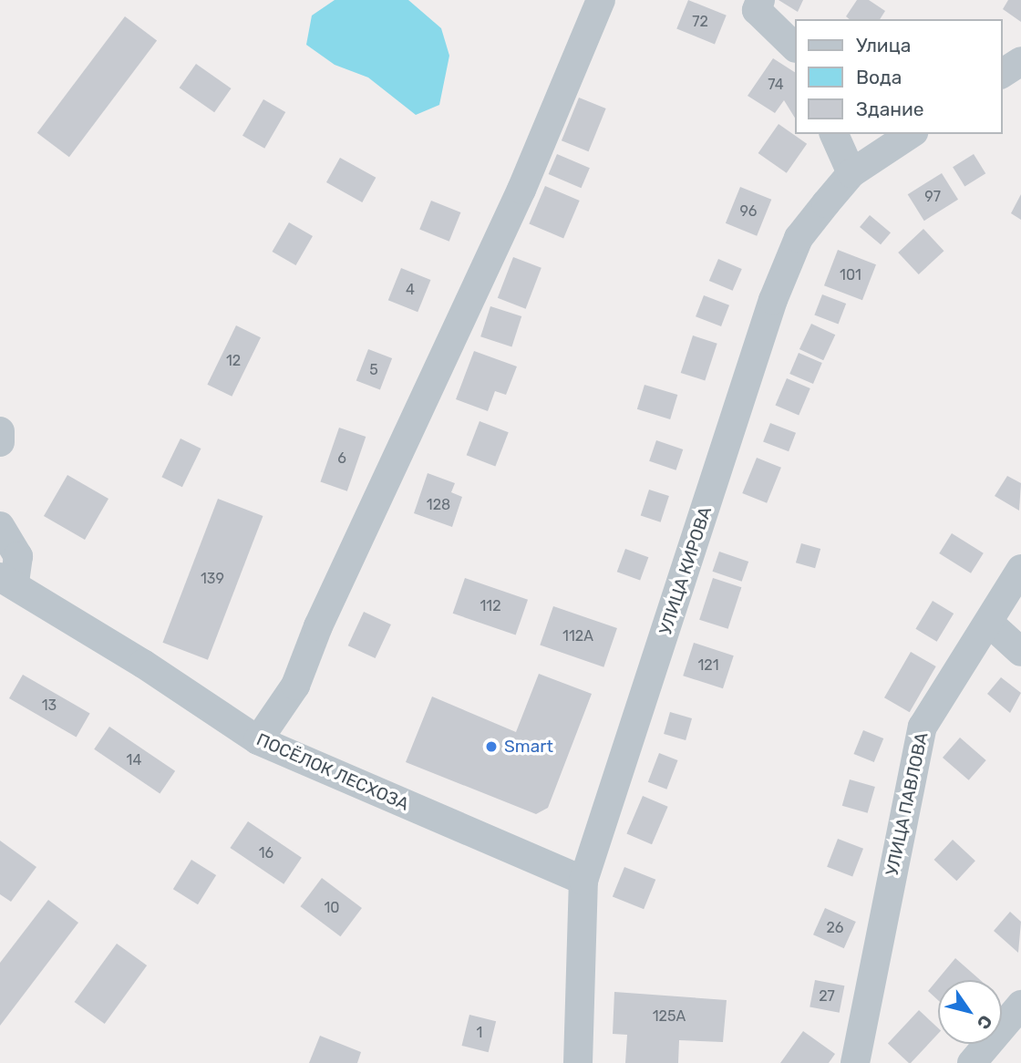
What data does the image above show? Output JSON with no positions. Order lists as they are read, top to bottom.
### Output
{
  "streets": {
    "street": ["УЛИЦА КИРОВА", "ПОСЁЛОК ЛЕСХОЗА", "УЛИЦА ПАВЛОВА"]
  },
  "crossings": [
    ["УЛИЦА КИРОВА", "ПОСЁЛОК ЛЕСХОЗА"]
  ],
  "places": ["Smart"],
  "house_numbers": [
    "72",
    "74",
    "97",
    "96",
    "101",
    "4",
    "12",
    "5",
    "6",
    "128",
    "139",
    "112",
    "112А",
    "121",
    "13",
    "14",
    "16",
    "10",
    "26",
    "27",
    "125А",
    "1"
  ],
  "legend": ["Улица", "Вода", "Здание"],
  "north": "bottom right"
}
